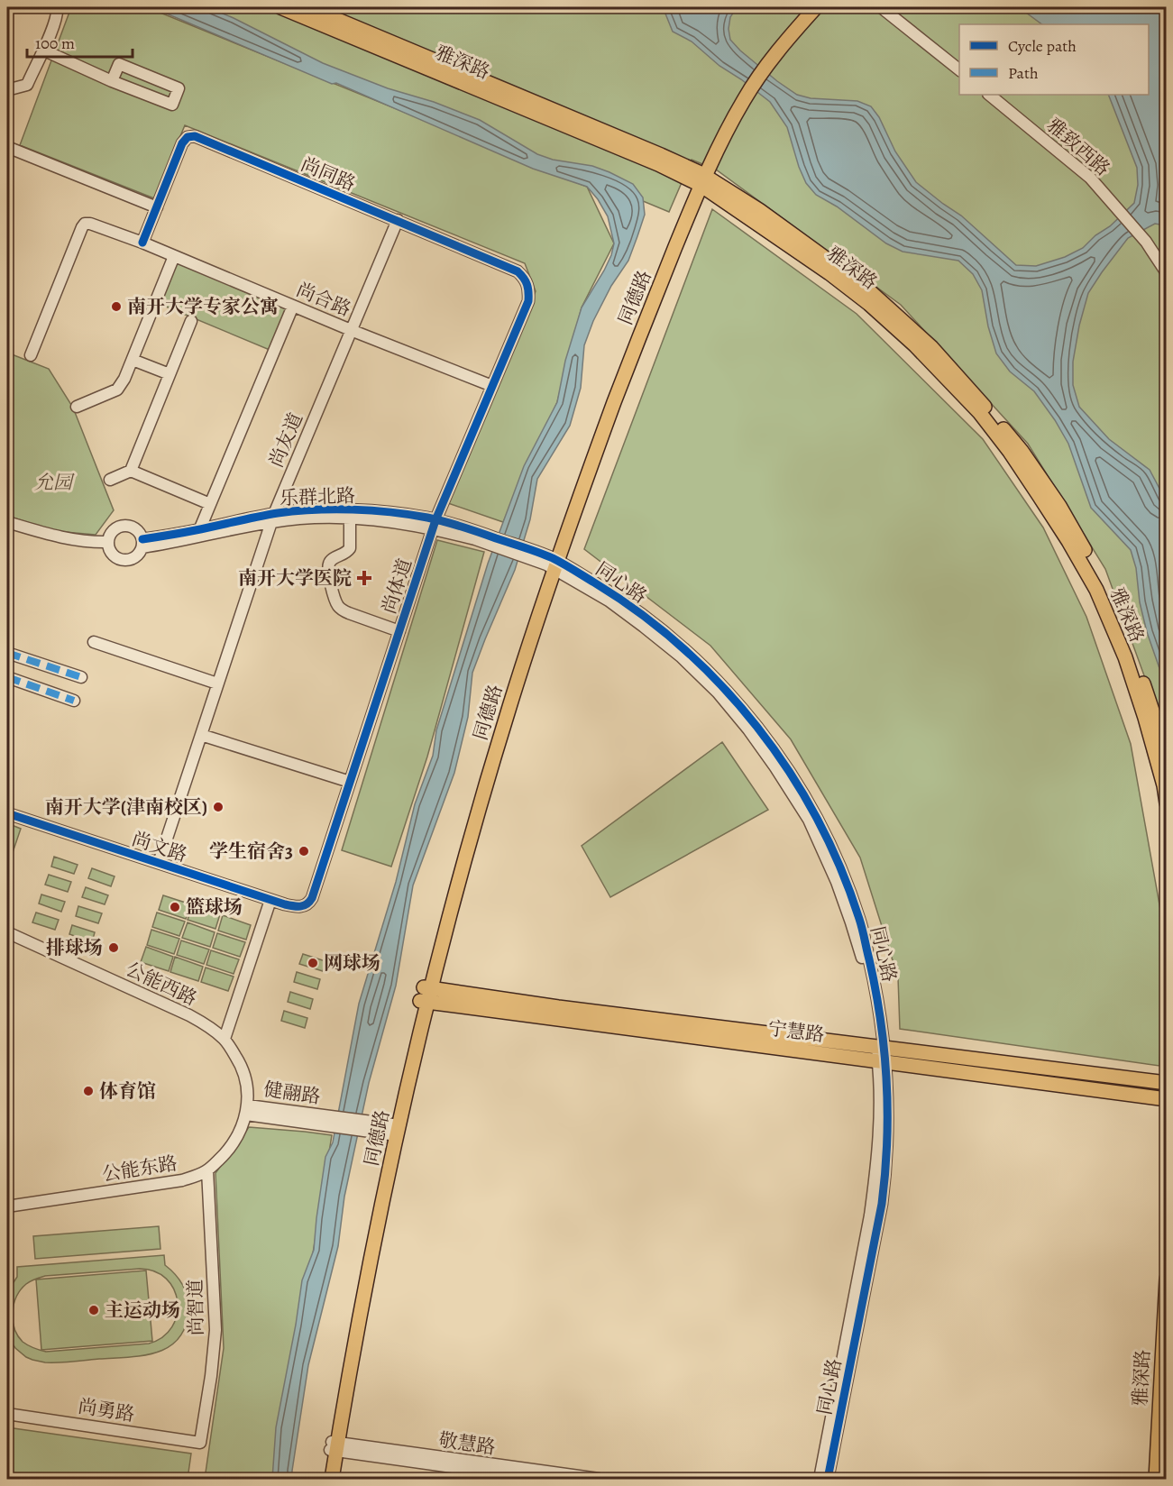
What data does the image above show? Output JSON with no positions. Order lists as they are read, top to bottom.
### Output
{
  "streets": {
    "main road": ["雅深路", "同德路", "宁慧路"],
    "street": [
      "雅致西路",
      "尚同路",
      "尚合路",
      "尚友道",
      "乐群北路",
      "同心路",
      "尚体道",
      "尚文路",
      "公能西路",
      "健翮路",
      "公能东路",
      "尚智道",
      "尚勇路",
      "敬慧路"
    ]
  },
  "crossings": [
    ["雅深路", "同德路"],
    ["尚同路", "尚友道"],
    ["尚同路", "尚体道"],
    ["同德路", "乐群北路"],
    ["同德路", "同心路"],
    ["同德路", "宁慧路"],
    ["同德路", "健翮路"],
    ["同德路", "敬慧路"],
    ["尚合路", "尚友道"],
    ["尚合路", "尚体道"],
    ["尚友道", "乐群北路"],
    ["尚友道", "尚文路"],
    ["乐群北路", "同心路"],
    ["乐群北路", "尚体道"],
    ["同心路", "宁慧路"],
    ["尚体道", "尚文路"],
    ["公能西路", "健翮路"],
    ["公能西路", "公能东路"],
    ["健翮路", "公能东路"],
    ["公能东路", "尚智道"],
    ["尚智道", "尚勇路"]
  ],
  "parks": ["允园"],
  "places": {
    "other": [
      "南开大学专家公寓",
      "南开大学(津南校区)",
      "学生宿舍3",
      "篮球场",
      "排球场",
      "网球场",
      "体育馆",
      "主运动场"
    ],
    "health": ["南开大学医院"]
  },
  "legend": ["Cycle path", "Path"],
  "scale_bar": "100 m"
}
